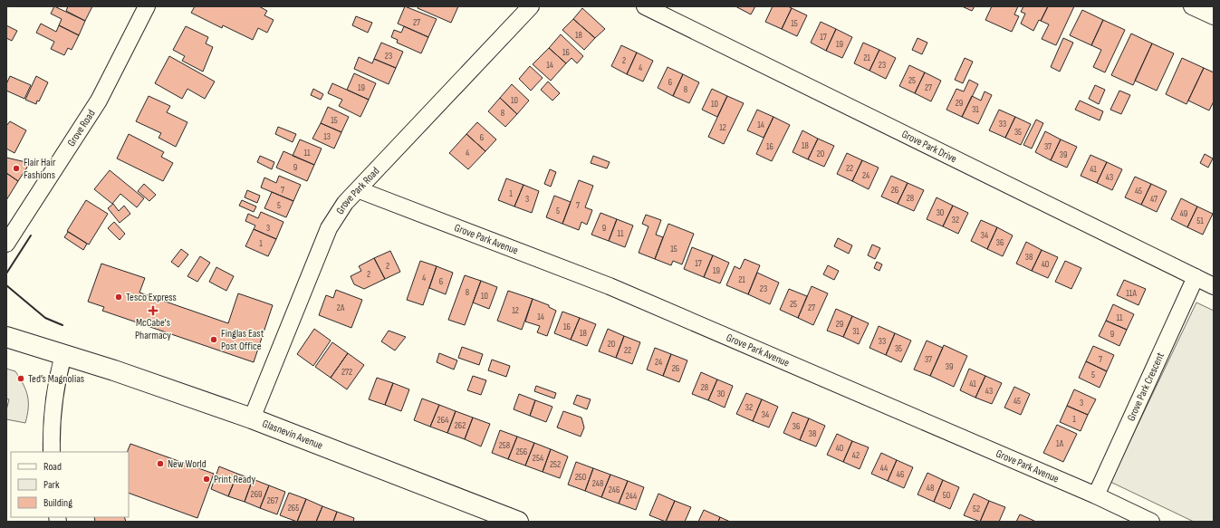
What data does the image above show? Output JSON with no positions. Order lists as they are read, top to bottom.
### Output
{
  "streets": {
    "main road": ["Glasnevin Avenue"],
    "street": [
      "Grove Road",
      "Grove Park Drive",
      "Grove Park Road",
      "Grove Park Avenue",
      "Grove Park Crescent"
    ]
  },
  "crossings": [
    ["Grove Park Drive", "Grove Park Crescent"],
    ["Grove Park Road", "Grove Park Avenue"],
    ["Grove Park Road", "Glasnevin Avenue"],
    ["Grove Park Avenue", "Grove Park Crescent"]
  ],
  "places": {
    "other": [
      "Flair Hair Fashions",
      "Tesco Express",
      "Finglas East Post Office",
      "Ted’s Magnolias",
      "New World",
      "Print Ready"
    ],
    "health": ["McCabe's Pharmacy"]
  },
  "house_numbers": [
    "27",
    "15",
    "18",
    "17",
    "19",
    "16",
    "23",
    "21",
    "2",
    "14",
    "23",
    "4",
    "25",
    "6",
    "19",
    "27",
    "8",
    "10",
    "29",
    "10",
    "31",
    "8",
    "15",
    "33",
    "14",
    "12",
    "35",
    "13",
    "6",
    "18",
    "16",
    "37",
    "11",
    "4",
    "20",
    "39",
    "9",
    "22",
    "41",
    "24",
    "43",
    "7",
    "26",
    "45",
    "1",
    "28",
    "3",
    "47",
    "5",
    "7",
    "5",
    "30",
    "49",
    "32",
    "51",
    "3",
    "9",
    "11",
    "34",
    "36",
    "1",
    "15",
    "38",
    "17",
    "40",
    "2",
    "19",
    "2",
    "4",
    "21",
    "6",
    "23",
    "8",
    "11A",
    "10",
    "25",
    "2A",
    "27",
    "12",
    "14",
    "11",
    "29",
    "16",
    "31",
    "18",
    "9",
    "33",
    "20",
    "35",
    "22",
    "37",
    "7",
    "24",
    "39",
    "26",
    "272",
    "5",
    "41",
    "28",
    "43",
    "30",
    "45",
    "3",
    "32",
    "34",
    "1",
    "264",
    "262",
    "36",
    "38",
    "1A",
    "258",
    "40",
    "256",
    "42",
    "254",
    "252",
    "44",
    "46",
    "250",
    "248",
    "48",
    "246",
    "269",
    "50",
    "244",
    "267",
    "265",
    "52"
  ],
  "legend": ["Road", "Park", "Building"]
}
